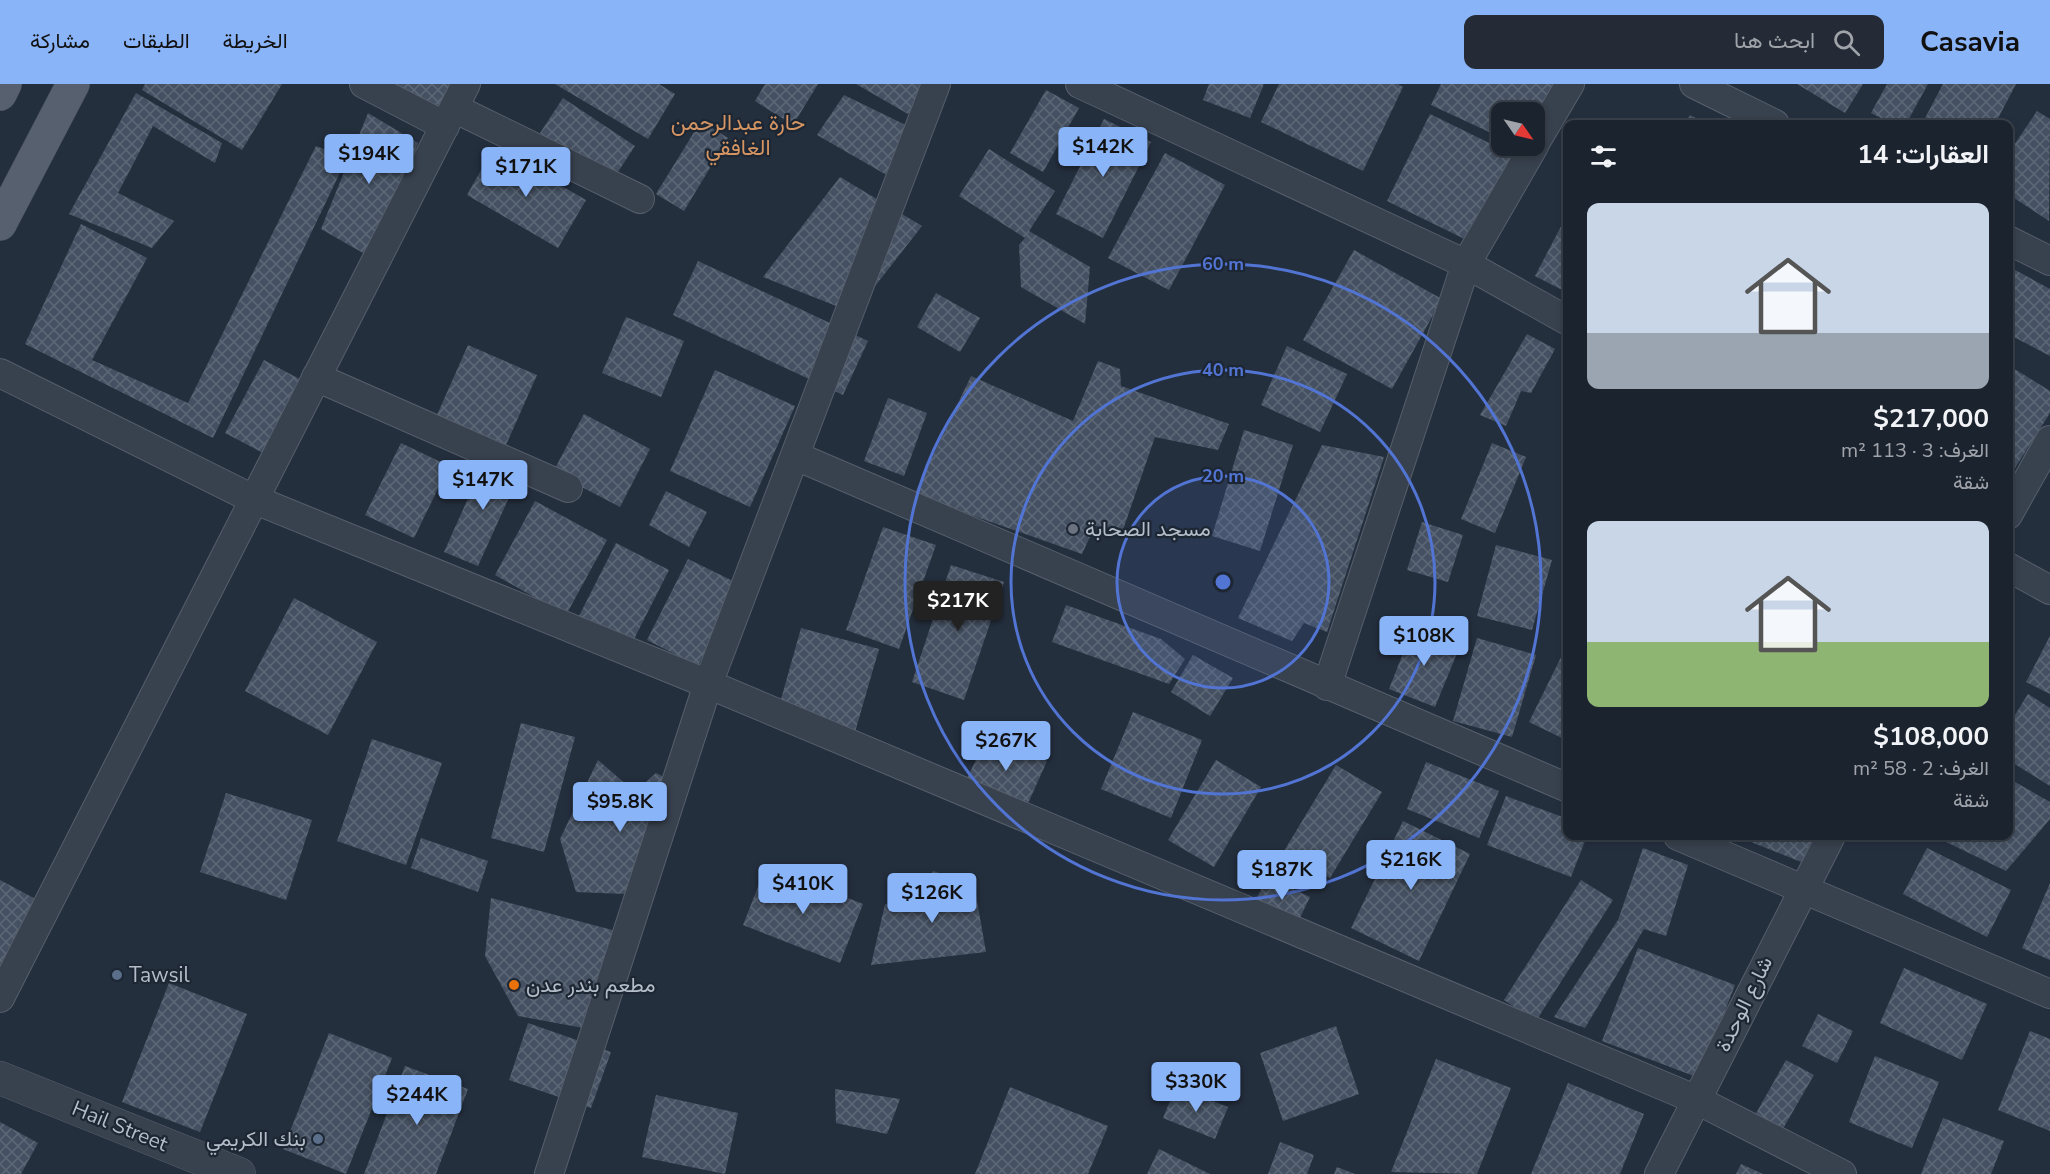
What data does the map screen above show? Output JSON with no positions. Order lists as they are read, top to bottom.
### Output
{
  "streets": {
    "street": ["شارع الوحدة", "Hail Street"]
  },
  "districts": ["حارة عبدالرحمن الغافقي"],
  "places": [
    "مسجد الصحابة",
    "Tawsil",
    "مطعم بندر عدن",
    "بنك الكريمي"
  ],
  "north": "bottom right",
  "page": {
    "header": "Casavia",
    "search": "ابحث هنا",
    "nav": ["الخريطة", "الطبقات", "مشاركة"],
    "heading": "العقارات: 14",
    "price": [
      "$142K",
      "$194K",
      "$171K",
      "$147K",
      "$217K",
      "$108K",
      "$267K",
      "$95.8K",
      "$216K",
      "$187K",
      "$410K",
      "$126K",
      "$330K",
      "$244K"
    ],
    "list": [
      {
        "name": "$217,000",
        "note": "الغرف: 3 · 113 m² · شقة"
      },
      {
        "name": "$108,000",
        "note": "الغرف: 2 · 58 m² · شقة"
      }
    ]
  },
  "rings": ["60 m", "40 m", "20 m"]
}
